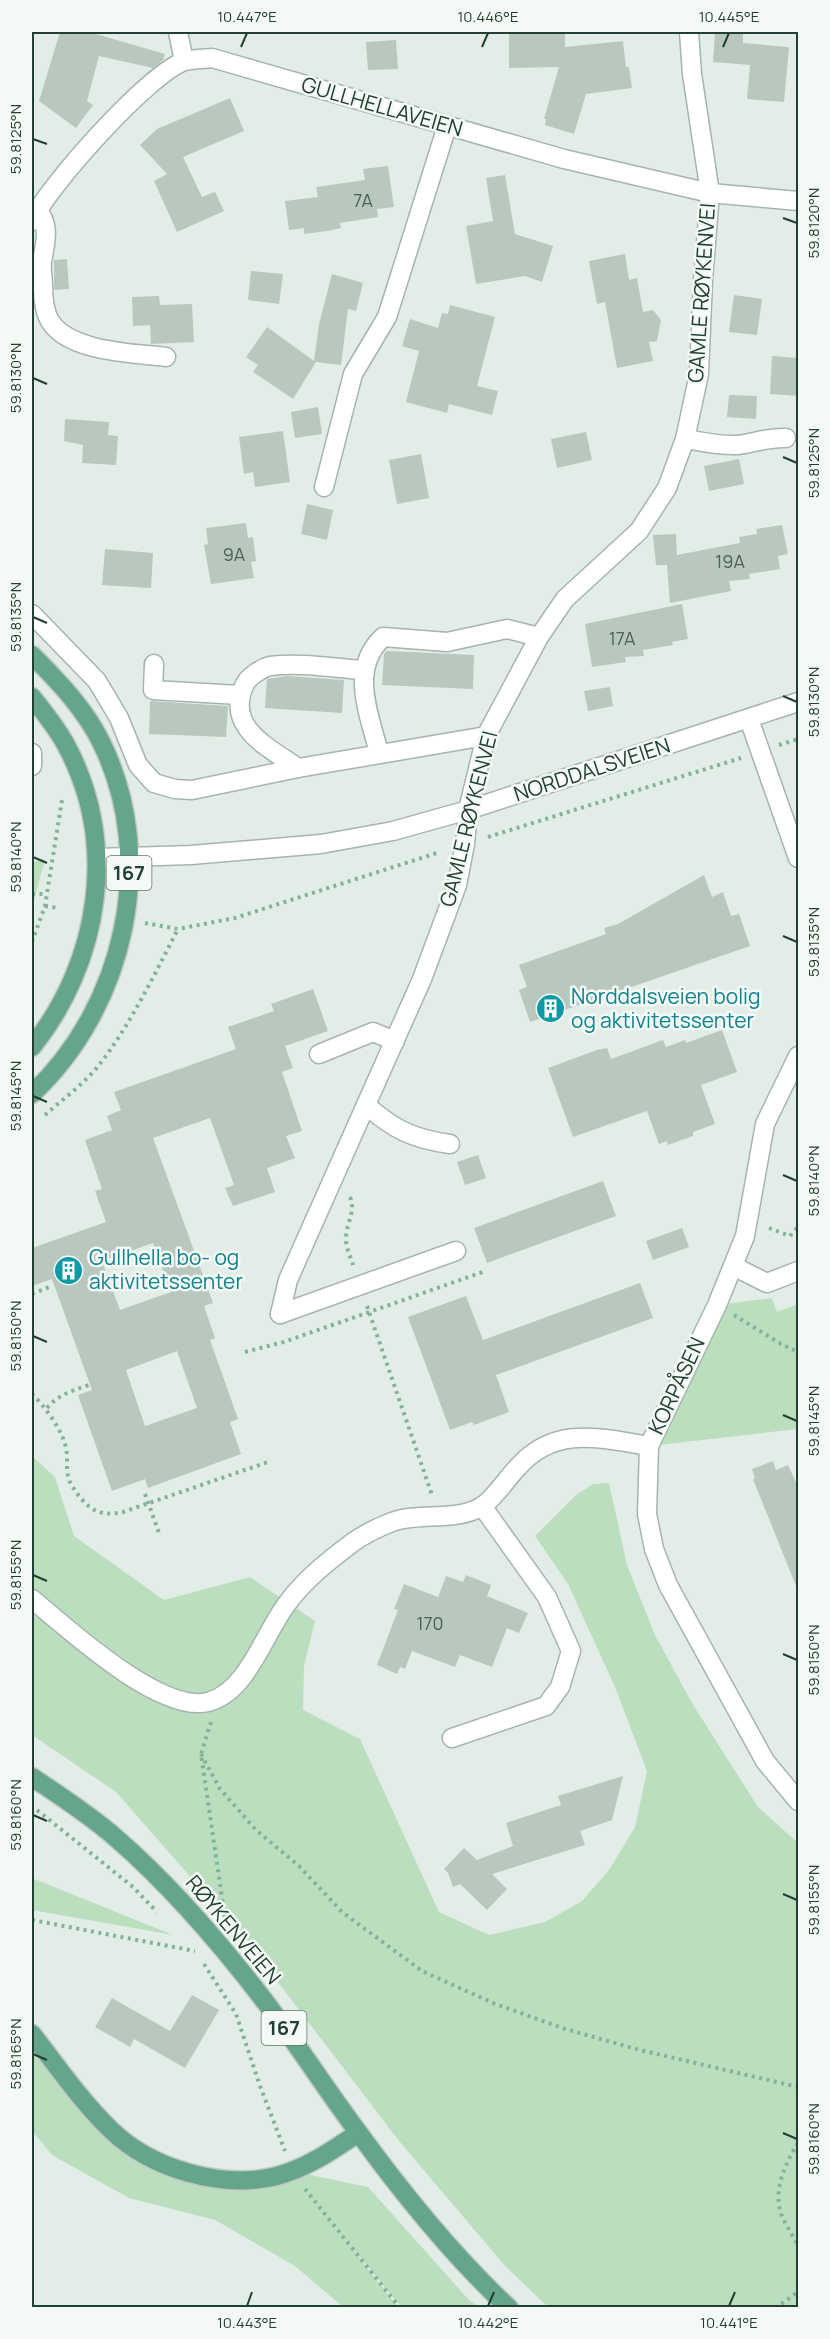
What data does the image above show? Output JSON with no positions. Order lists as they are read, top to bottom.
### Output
{
  "streets": {
    "main road": ["167", "RØYKENVEIEN"],
    "street": [
      "GULLHELLAVEIEN",
      "GAMLE RØYKENVEI",
      "NORDDALSVEIEN",
      "KORPÅSEN"
    ]
  },
  "crossings": [
    ["GULLHELLAVEIEN", "GAMLE RØYKENVEI"],
    ["GAMLE RØYKENVEI", "NORDDALSVEIEN"],
    ["NORDDALSVEIEN", "167"]
  ],
  "places": {
    "building": ["Norddalsveien bolig og aktivitetssenter", "Gullhella bo- og aktivitetssenter"]
  },
  "house_numbers": [
    "7A",
    "9A",
    "19A",
    "17A",
    "170"
  ],
  "coordinates": [
    "10.447°E",
    "10.446°E",
    "10.445°E",
    "59.8125°N",
    "59.8120°N",
    "59.8130°N",
    "59.8135°N",
    "59.8140°N",
    "59.8145°N",
    "59.8150°N",
    "59.8155°N",
    "59.8160°N",
    "59.8165°N",
    "10.443°E",
    "10.442°E",
    "10.441°E"
  ]
}
